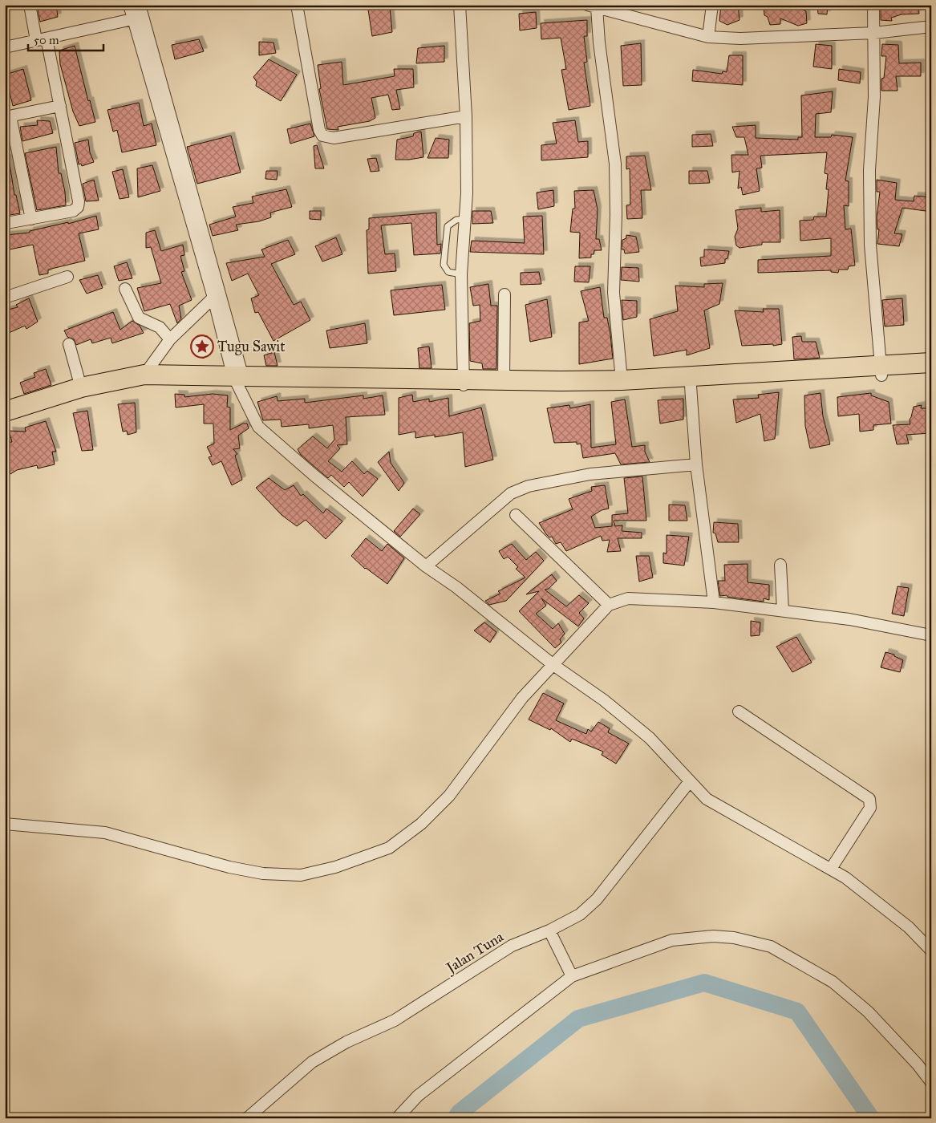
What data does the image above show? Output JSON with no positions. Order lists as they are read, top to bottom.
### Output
{
  "streets": {
    "street": ["Jalan Tuna"]
  },
  "places": {
    "place": ["Tugu Sawit"]
  },
  "scale_bar": "50 m"
}
